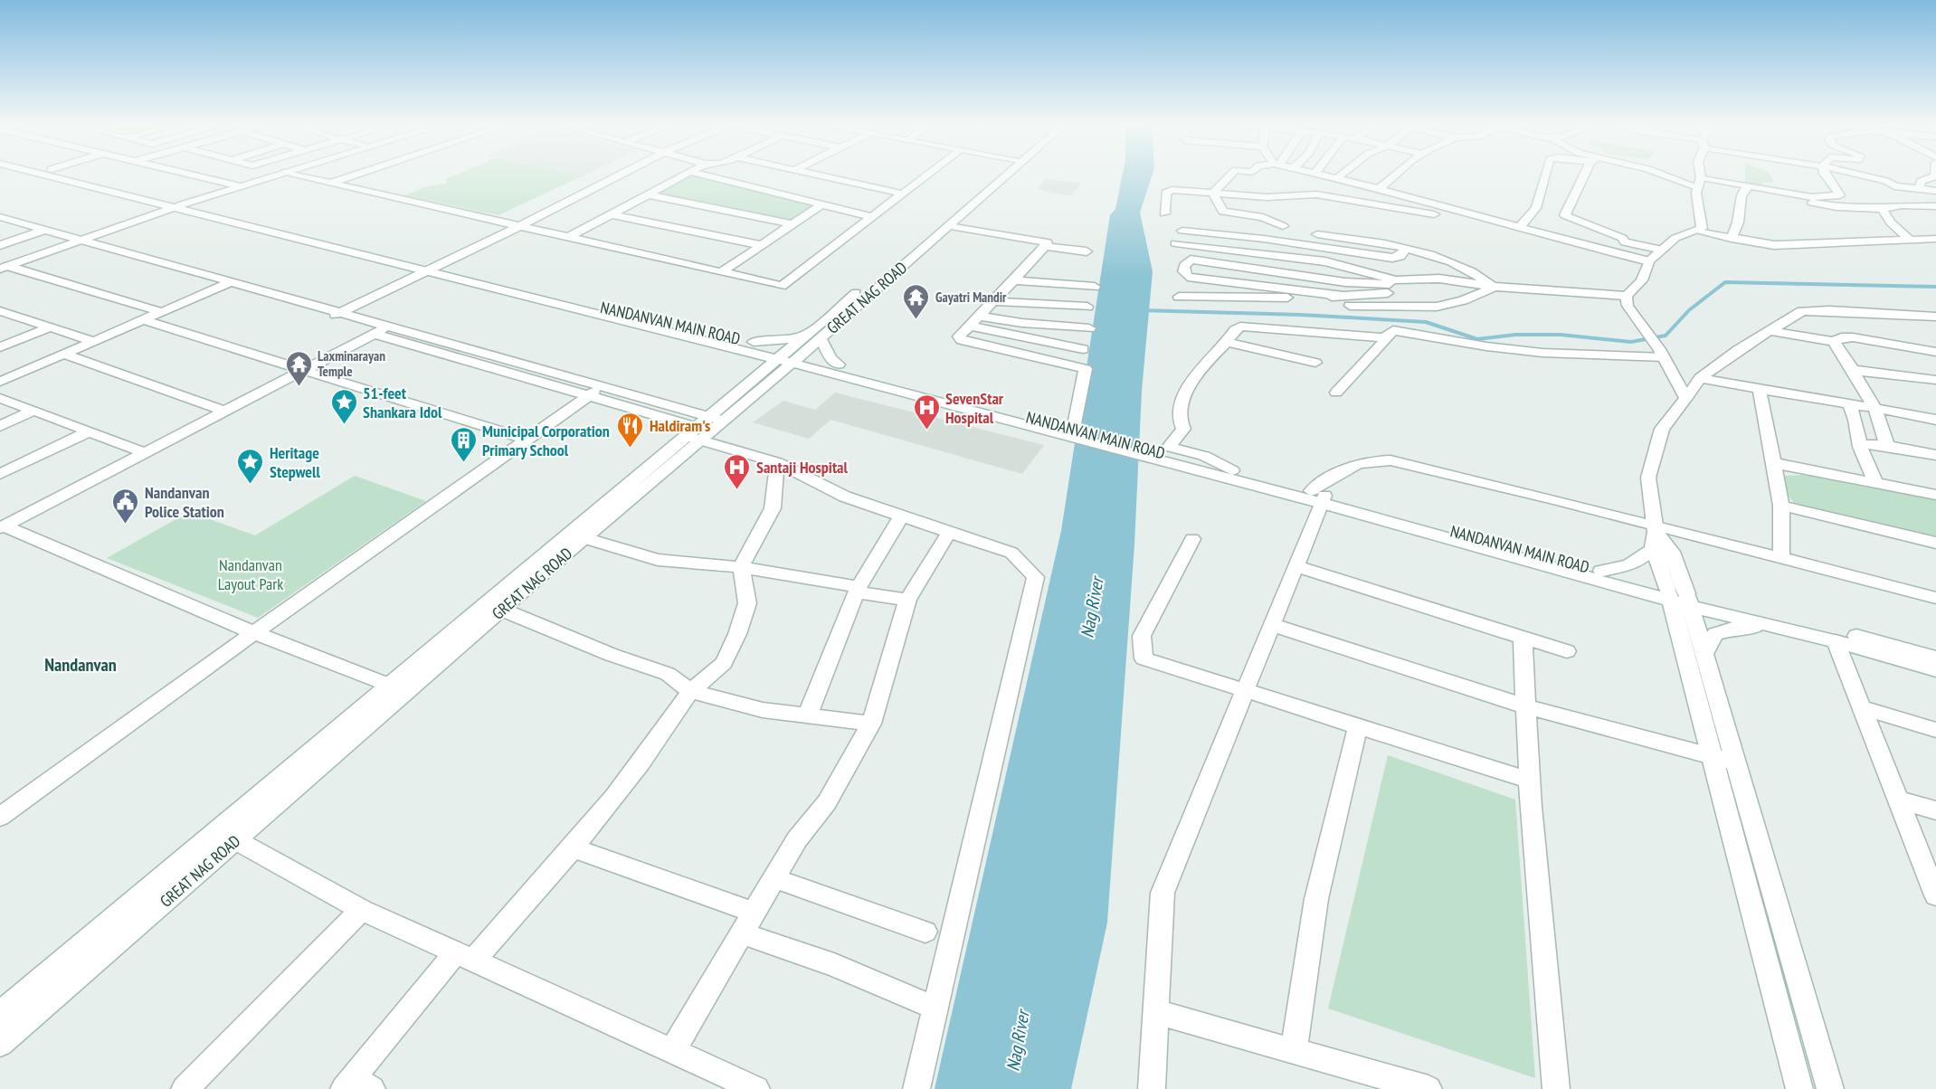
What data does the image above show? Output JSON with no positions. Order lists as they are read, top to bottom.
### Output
{
  "streets": {
    "street": ["GREAT NAG ROAD", "NANDANVAN MAIN ROAD"]
  },
  "districts": ["Nandanvan"],
  "water": ["Nag River"],
  "parks": ["Nandanvan Layout Park"],
  "places": {
    "temple": ["Gayatri Mandir", "Laxminarayan Temple"],
    "place": ["51-feet Shankara Idol", "Heritage Stepwell"],
    "hospital": ["SevenStar Hospital", "Santaji Hospital"],
    "restaurant": ["Haldiram's"],
    "building": ["Municipal Corporation Primary School"],
    "public building": ["Nandanvan Police Station"]
  }
}
